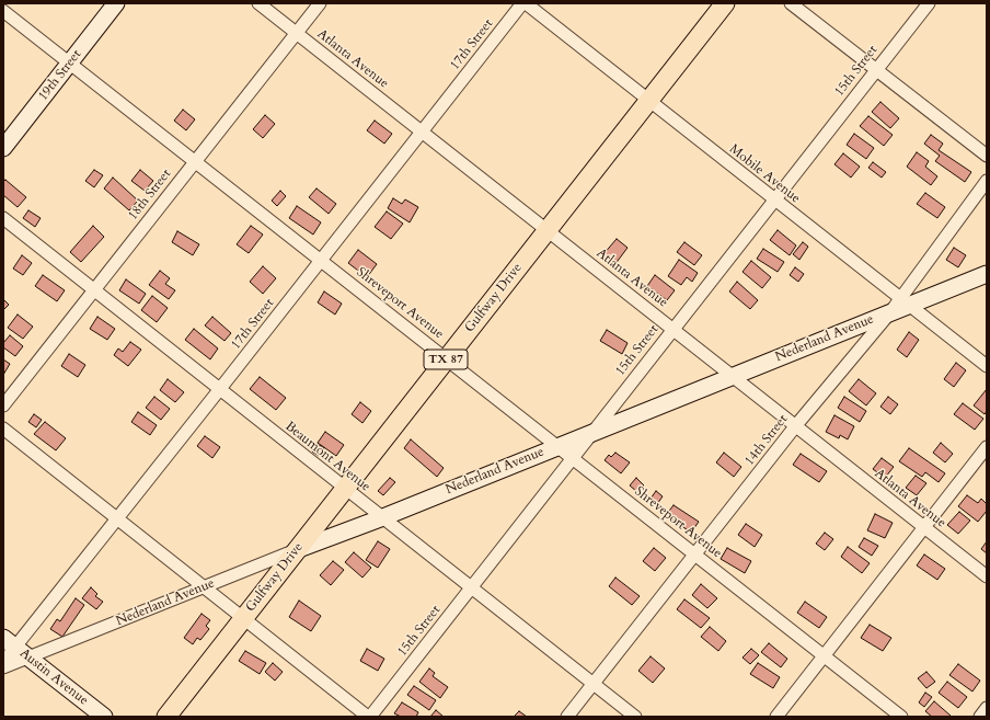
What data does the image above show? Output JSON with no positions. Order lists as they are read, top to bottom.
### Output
{
  "streets": {
    "main road": ["Gulfway Drive", "TX 87"],
    "street": [
      "17th Street",
      "Atlanta Avenue",
      "15th Street",
      "19th Street",
      "Mobile Avenue",
      "18th Street",
      "Shreveport Avenue",
      "Nederland Avenue",
      "14th Street",
      "Beaumont Avenue",
      "Austin Avenue"
    ]
  },
  "crossings": [
    ["17th Street", "Atlanta Avenue"],
    ["17th Street", "Mobile Avenue"],
    ["17th Street", "Shreveport Avenue"],
    ["17th Street", "Beaumont Avenue"],
    ["17th Street", "Austin Avenue"],
    ["Atlanta Avenue", "15th Street"],
    ["Atlanta Avenue", "18th Street"],
    ["Atlanta Avenue", "Gulfway Drive"],
    ["Atlanta Avenue", "Nederland Avenue"],
    ["Atlanta Avenue", "14th Street"],
    ["15th Street", "Mobile Avenue"],
    ["15th Street", "Shreveport Avenue"],
    ["15th Street", "Nederland Avenue"],
    ["15th Street", "Beaumont Avenue"],
    ["19th Street", "Shreveport Avenue"],
    ["Mobile Avenue", "Gulfway Drive"],
    ["Mobile Avenue", "Nederland Avenue"],
    ["18th Street", "Shreveport Avenue"],
    ["18th Street", "Beaumont Avenue"],
    ["Gulfway Drive", "Shreveport Avenue"],
    ["Gulfway Drive", "Nederland Avenue"],
    ["Gulfway Drive", "Beaumont Avenue"],
    ["Shreveport Avenue", "Nederland Avenue"],
    ["Shreveport Avenue", "14th Street"],
    ["Nederland Avenue", "14th Street"],
    ["Nederland Avenue", "Beaumont Avenue"],
    ["Nederland Avenue", "Austin Avenue"],
    ["14th Street", "Beaumont Avenue"]
  ]
}
